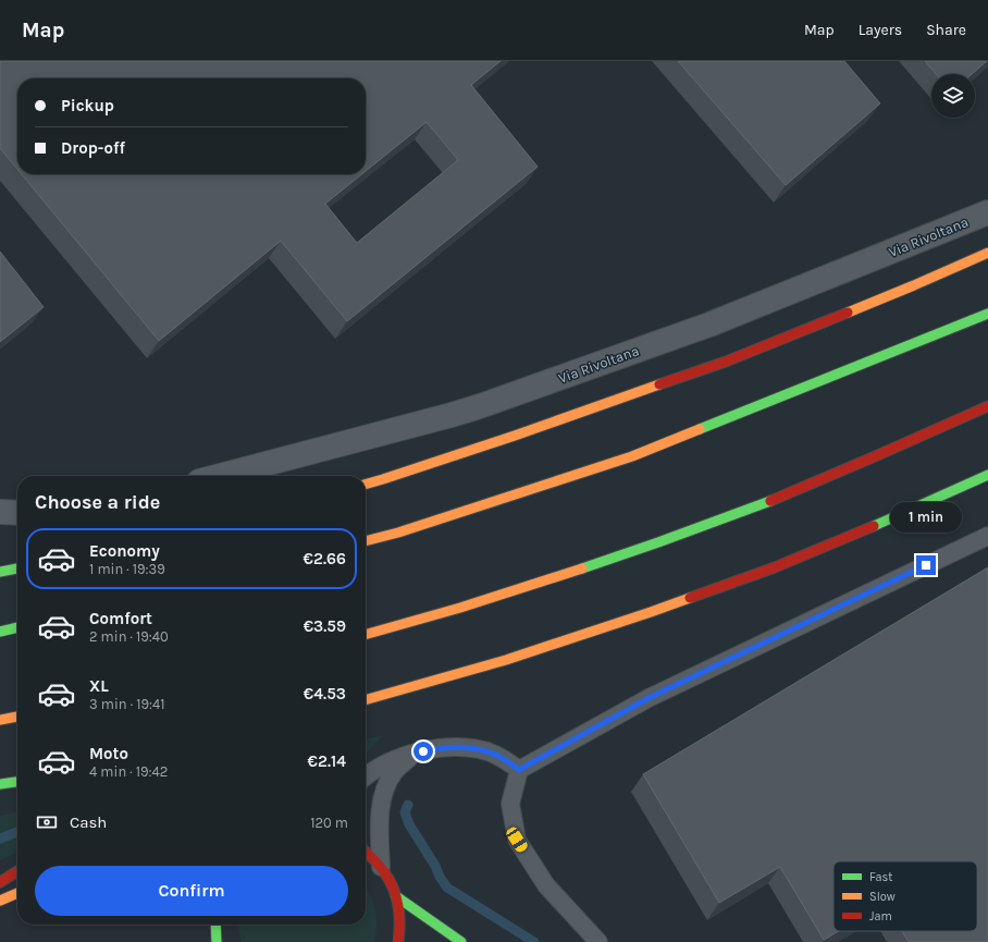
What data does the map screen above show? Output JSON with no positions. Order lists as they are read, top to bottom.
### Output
{
  "streets": {
    "street": ["Via Rivoltana"]
  },
  "legend": ["Fast", "Slow", "Jam"],
  "page": {
    "header": "Map",
    "nav": ["Map", "Layers", "Share"],
    "banner": ["Pickup", "Drop-off"],
    "heading": "Choose a ride",
    "bubble": "1 min",
    "list": [
      {
        "name": "Economy",
        "note": "1 min · 19:39",
        "value": "€2.66"
      },
      {
        "name": "Comfort",
        "note": "2 min · 19:40",
        "value": "€3.59"
      },
      {
        "name": "XL",
        "note": "3 min · 19:41",
        "value": "€4.53"
      },
      {
        "name": "Moto",
        "note": "4 min · 19:42",
        "value": "€2.14"
      }
    ],
    "pay": ["Cash", "120 m"],
    "buttons": "Confirm"
  }
}
